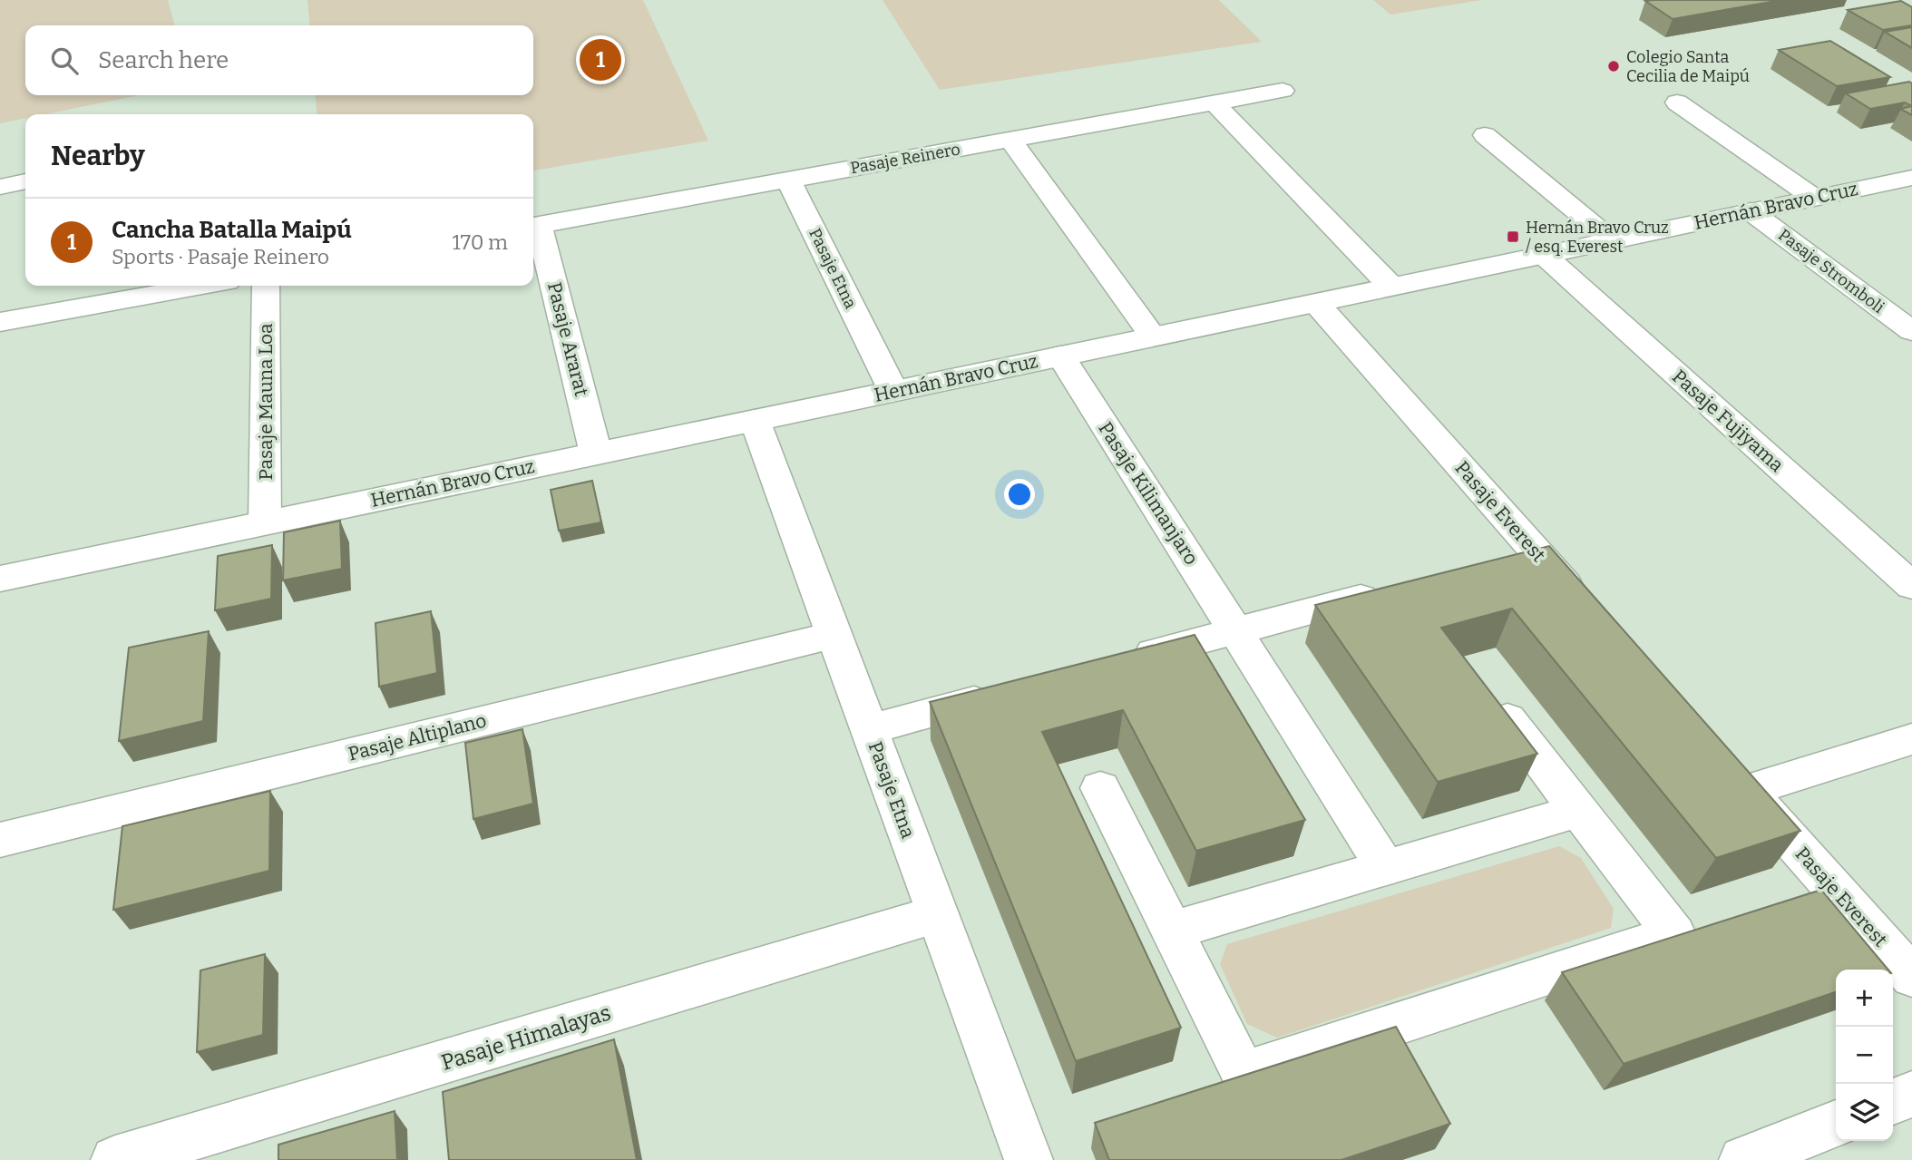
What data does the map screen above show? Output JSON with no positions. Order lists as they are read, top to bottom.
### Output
{
  "streets": {
    "street": [
      "Pasaje Reinero",
      "Hernán Bravo Cruz",
      "Pasaje Etna",
      "Pasaje Stromboli",
      "Pasaje Ararat",
      "Pasaje Mauna Loa",
      "Pasaje Fujiyama",
      "Pasaje Kilimanjaro",
      "Pasaje Everest",
      "Pasaje Altiplano",
      "Pasaje Himalayas"
    ]
  },
  "crossings": [
    ["Pasaje Reinero", "Pasaje Etna"],
    ["Pasaje Reinero", "Pasaje Ararat"],
    ["Hernán Bravo Cruz", "Pasaje Etna"],
    ["Hernán Bravo Cruz", "Pasaje Stromboli"],
    ["Hernán Bravo Cruz", "Pasaje Ararat"],
    ["Hernán Bravo Cruz", "Pasaje Mauna Loa"],
    ["Hernán Bravo Cruz", "Pasaje Fujiyama"],
    ["Hernán Bravo Cruz", "Pasaje Kilimanjaro"],
    ["Hernán Bravo Cruz", "Pasaje Everest"],
    ["Pasaje Etna", "Pasaje Altiplano"],
    ["Pasaje Etna", "Pasaje Himalayas"]
  ],
  "places": {
    "other": ["Colegio Santa Cecilia de Maipú"],
    "transit": ["Hernán Bravo Cruz / esq. Everest"]
  },
  "page": {
    "search": "Search here",
    "pins": "1",
    "heading": "Nearby",
    "list": [
      {
        "mark": "1",
        "name": "Cancha Batalla Maipú",
        "note": "Sports · Pasaje Reinero",
        "value": "170 m"
      }
    ],
    "map_buttons": ["+", "−"]
  }
}
